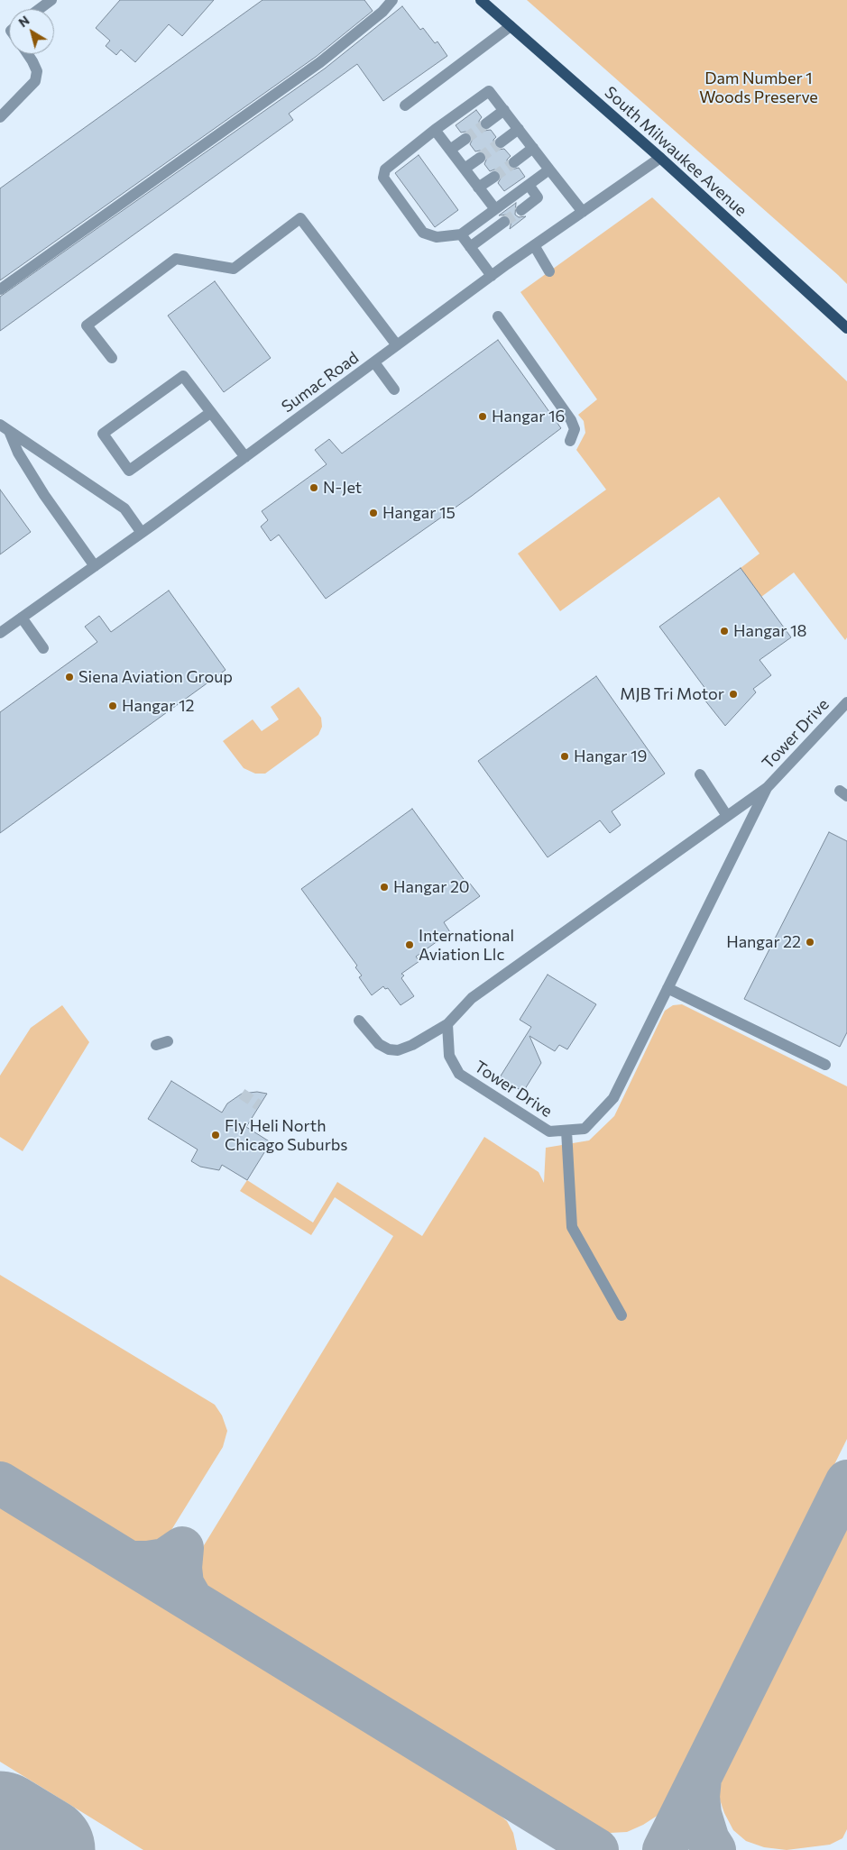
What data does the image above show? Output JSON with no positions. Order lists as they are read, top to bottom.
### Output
{
  "streets": {
    "main road": ["South Milwaukee Avenue"],
    "street": ["Sumac Road", "Tower Drive"]
  },
  "crossings": [
    ["South Milwaukee Avenue", "Sumac Road"]
  ],
  "parks": ["Dam Number 1 Woods Preserve"],
  "places": [
    "Hangar 16",
    "N-Jet",
    "Hangar 15",
    "Hangar 18",
    "Siena Aviation Group",
    "MJB Tri Motor",
    "Hangar 12",
    "Hangar 19",
    "Hangar 20",
    "Hangar 22",
    "International Aviation Llc",
    "Fly Heli North Chicago Suburbs"
  ],
  "north": "top left"
}
